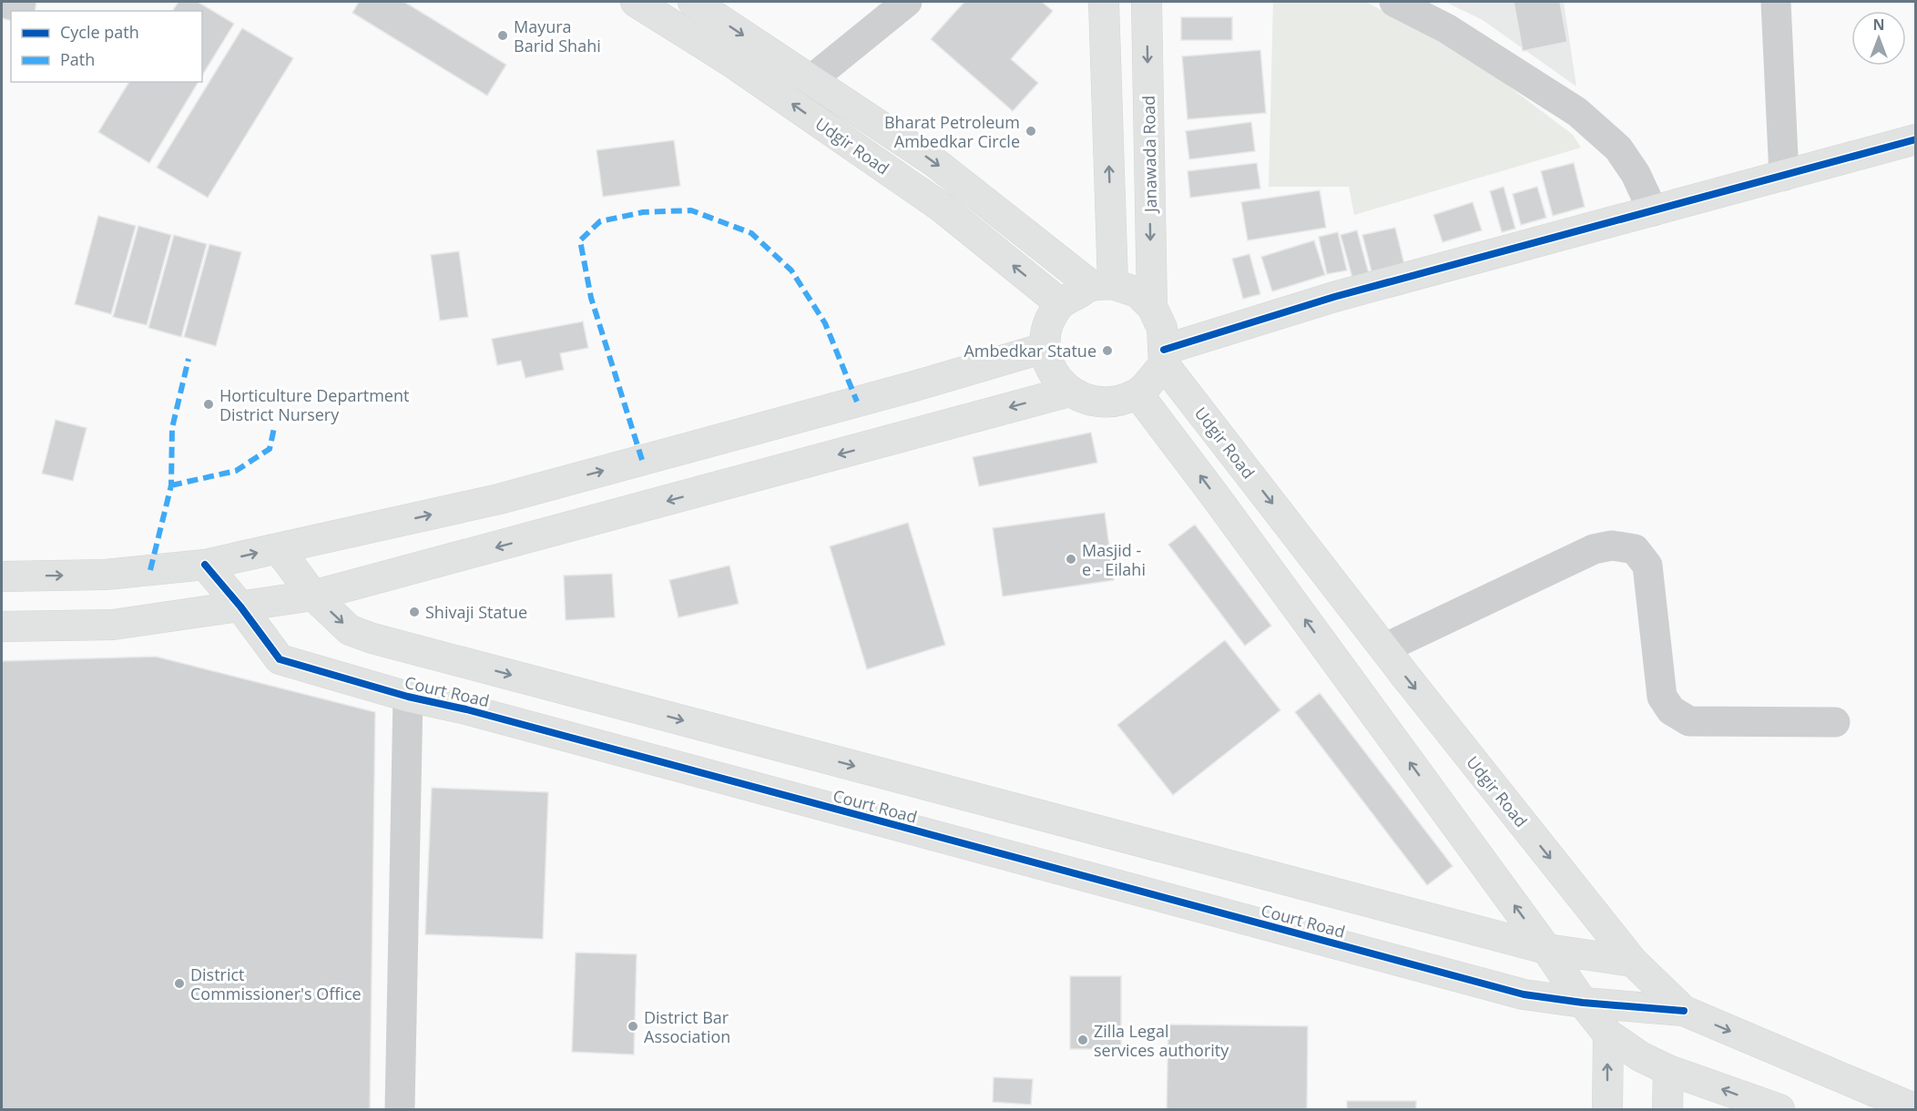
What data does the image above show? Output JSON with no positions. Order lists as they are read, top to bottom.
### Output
{
  "streets": {
    "main road": ["Udgir Road", "Janawada Road", "Court Road"]
  },
  "crossings": [
    ["Udgir Road", "Janawada Road"],
    ["Udgir Road", "Court Road"]
  ],
  "places": [
    "Mayura Barid Shahi",
    "Bharat Petroleum Ambedkar Circle",
    "Ambedkar Statue",
    "Horticulture Department District Nursery",
    "Masjid - e - Eilahi",
    "Shivaji Statue",
    "District Commissioner's Office",
    "District Bar Association",
    "Zilla Legal services authority"
  ],
  "legend": ["Cycle path", "Path"],
  "north": "top"
}
